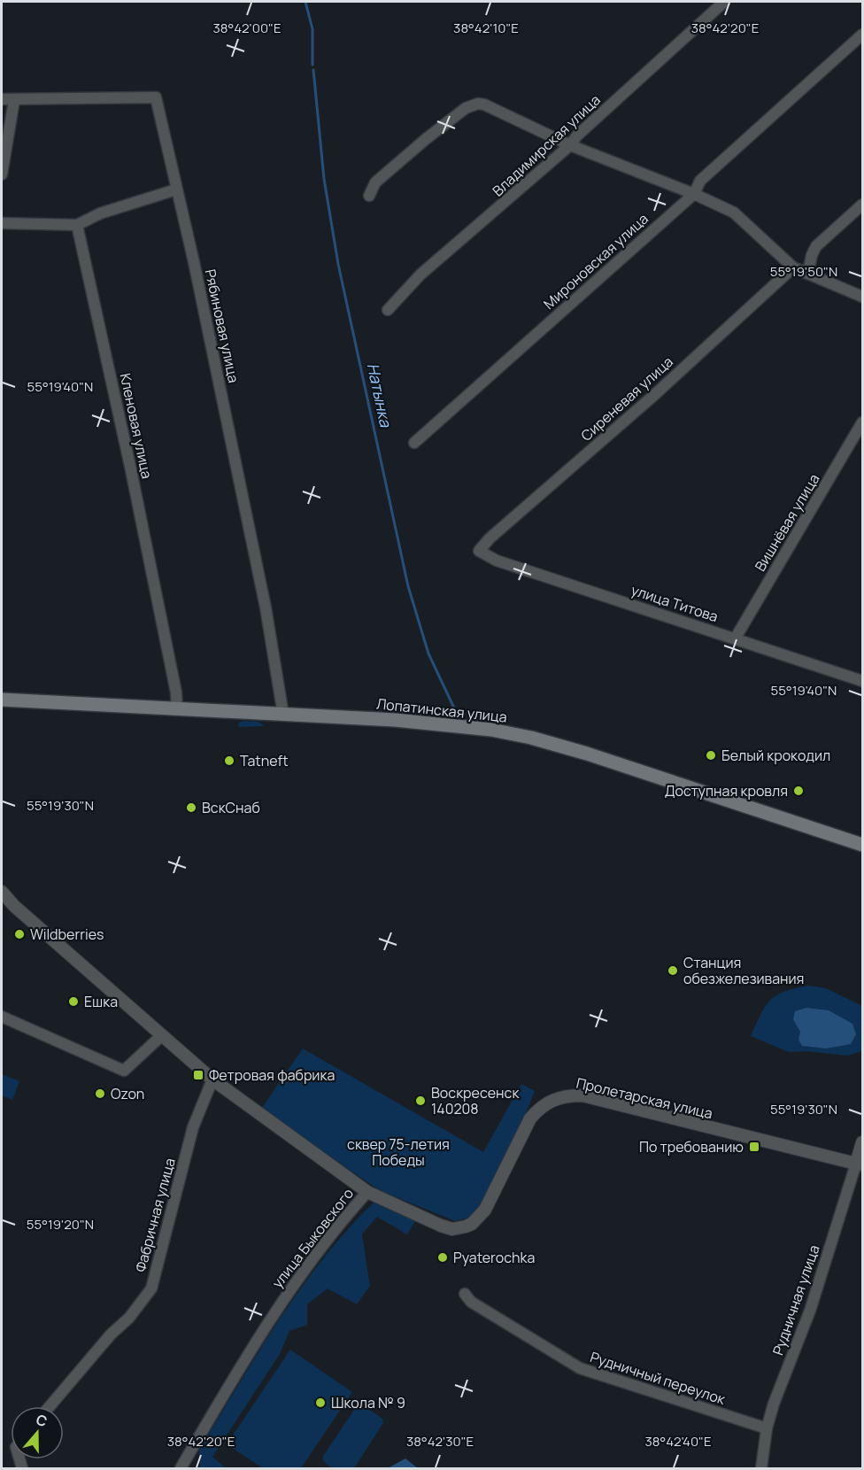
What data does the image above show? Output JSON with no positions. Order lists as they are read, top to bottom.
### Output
{
  "streets": {
    "main road": ["Лопатинская улица"],
    "street": [
      "Владимирская улица",
      "Мироновская улица",
      "Рябиновая улица",
      "Сиреневая улица",
      "Кленовая улица",
      "Вишнёвая улица",
      "улица Титова",
      "Пролетарская улица",
      "Фабричная улица",
      "улица Быковского",
      "Рудничная улица",
      "Рудничный переулок"
    ]
  },
  "crossings": [
    ["Рябиновая улица", "Лопатинская улица"],
    ["Сиреневая улица", "улица Титова"],
    ["Кленовая улица", "Лопатинская улица"],
    ["Вишнёвая улица", "улица Титова"],
    ["Пролетарская улица", "улица Быковского"],
    ["Пролетарская улица", "Рудничная улица"],
    ["Фабричная улица", "улица Быковского"],
    ["Рудничная улица", "Рудничный переулок"]
  ],
  "water": ["Натынка"],
  "parks": ["сквер 75-летия Победы"],
  "places": {
    "other": [
      "Белый крокодил",
      "Tatneft",
      "Доступная кровля",
      "ВскСнаб",
      "Wildberries",
      "Станция обезжелезивания",
      "Ешка",
      "Ozon",
      "Воскресенск 140208",
      "Pyaterochka",
      "Школа № 9"
    ],
    "transit": ["Фетровая фабрика", "По требованию"]
  },
  "north": "top",
  "coordinates": [
    "38°42'10\"E",
    "38°42'00\"E",
    "38°42'20\"E",
    "55°19'50\"N",
    "55°19'40\"N",
    "55°19'30\"N",
    "55°19'20\"N",
    "38°42'30\"E",
    "38°42'40\"E"
  ]
}
